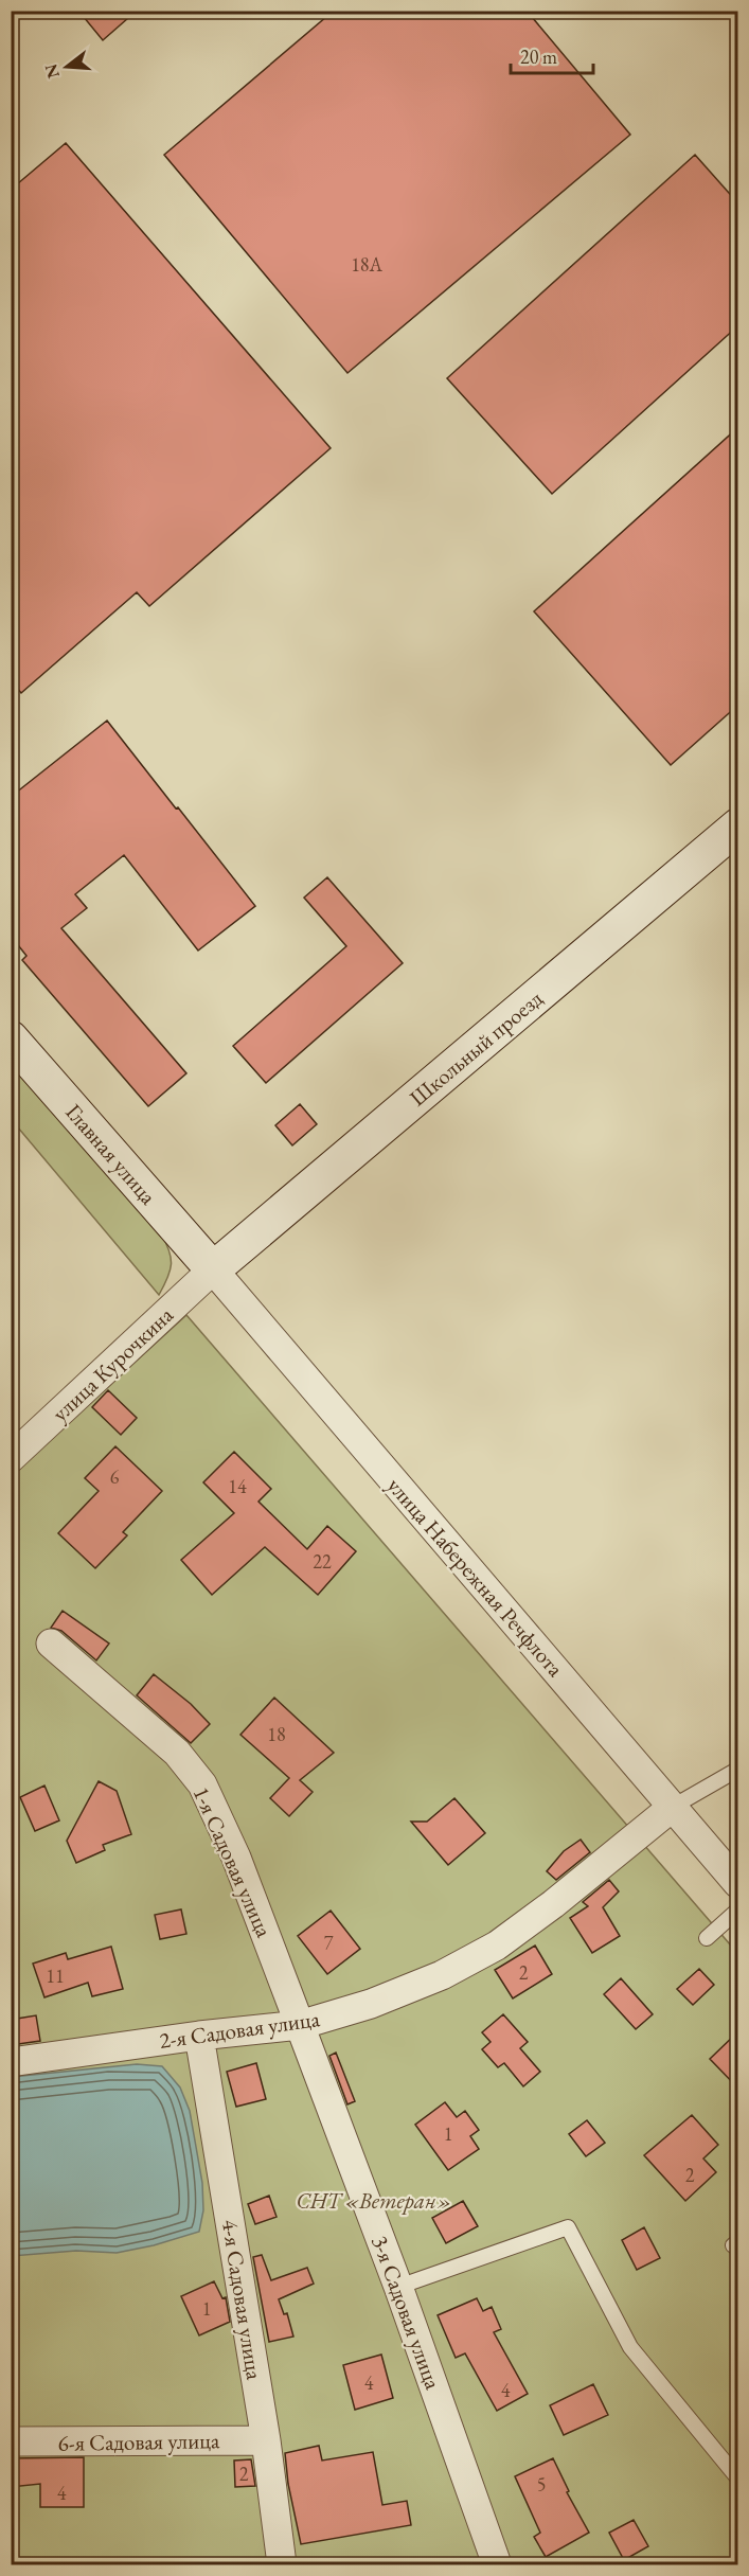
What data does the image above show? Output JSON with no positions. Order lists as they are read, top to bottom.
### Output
{
  "streets": {
    "street": [
      "Школьный проезд",
      "Главная улица",
      "улица Курочкина",
      "улица Набережная Речфлота",
      "1-я Садовая улица",
      "2-я Садовая улица",
      "4-я Садовая улица",
      "3-я Садовая улица",
      "6-я Садовая улица"
    ]
  },
  "crossings": [
    ["Школьный проезд", "Главная улица"],
    ["Школьный проезд", "улица Курочкина"],
    ["Школьный проезд", "улица Набережная Речфлота"],
    ["Главная улица", "улица Курочкина"],
    ["Главная улица", "улица Набережная Речфлота"],
    ["улица Курочкина", "улица Набережная Речфлота"],
    ["улица Набережная Речфлота", "2-я Садовая улица"],
    ["1-я Садовая улица", "2-я Садовая улица"],
    ["1-я Садовая улица", "3-я Садовая улица"],
    ["2-я Садовая улица", "4-я Садовая улица"],
    ["2-я Садовая улица", "3-я Садовая улица"],
    ["4-я Садовая улица", "6-я Садовая улица"]
  ],
  "parks": ["СНТ «Ветеран»"],
  "house_numbers": [
    "18А",
    "6",
    "14",
    "22",
    "18",
    "7",
    "2",
    "11",
    "1",
    "2",
    "1",
    "4",
    "4",
    "2",
    "5",
    "4"
  ],
  "scale_bar": "20 m",
  "north": "left"
}
